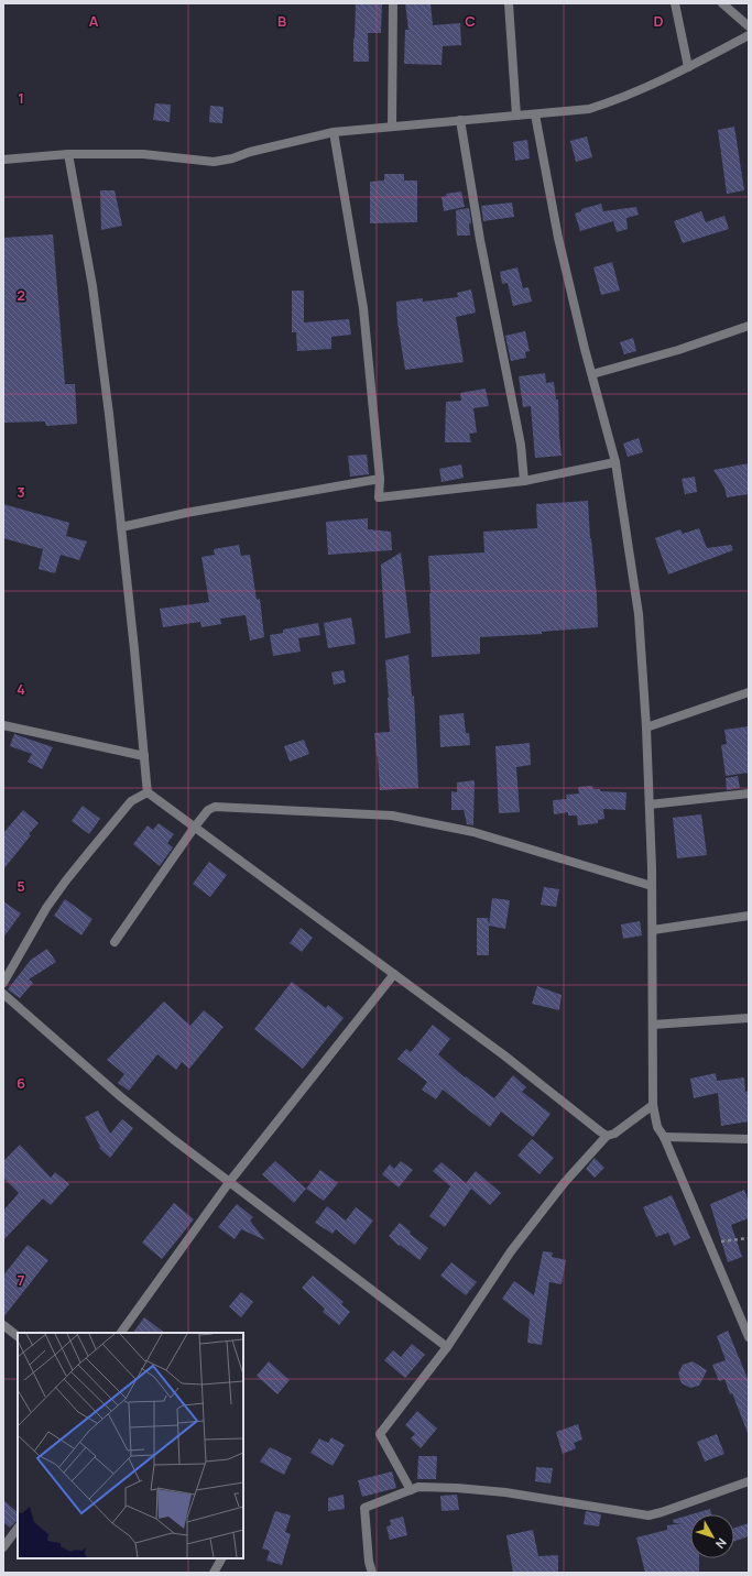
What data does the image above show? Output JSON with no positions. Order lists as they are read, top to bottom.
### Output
{
  "north": "bottom right",
  "grid": {
    "columns": [
      "A",
      "B",
      "C",
      "D"
    ],
    "rows": [
      "1",
      "2",
      "3",
      "4",
      "5",
      "6",
      "7"
    ]
  }
}
